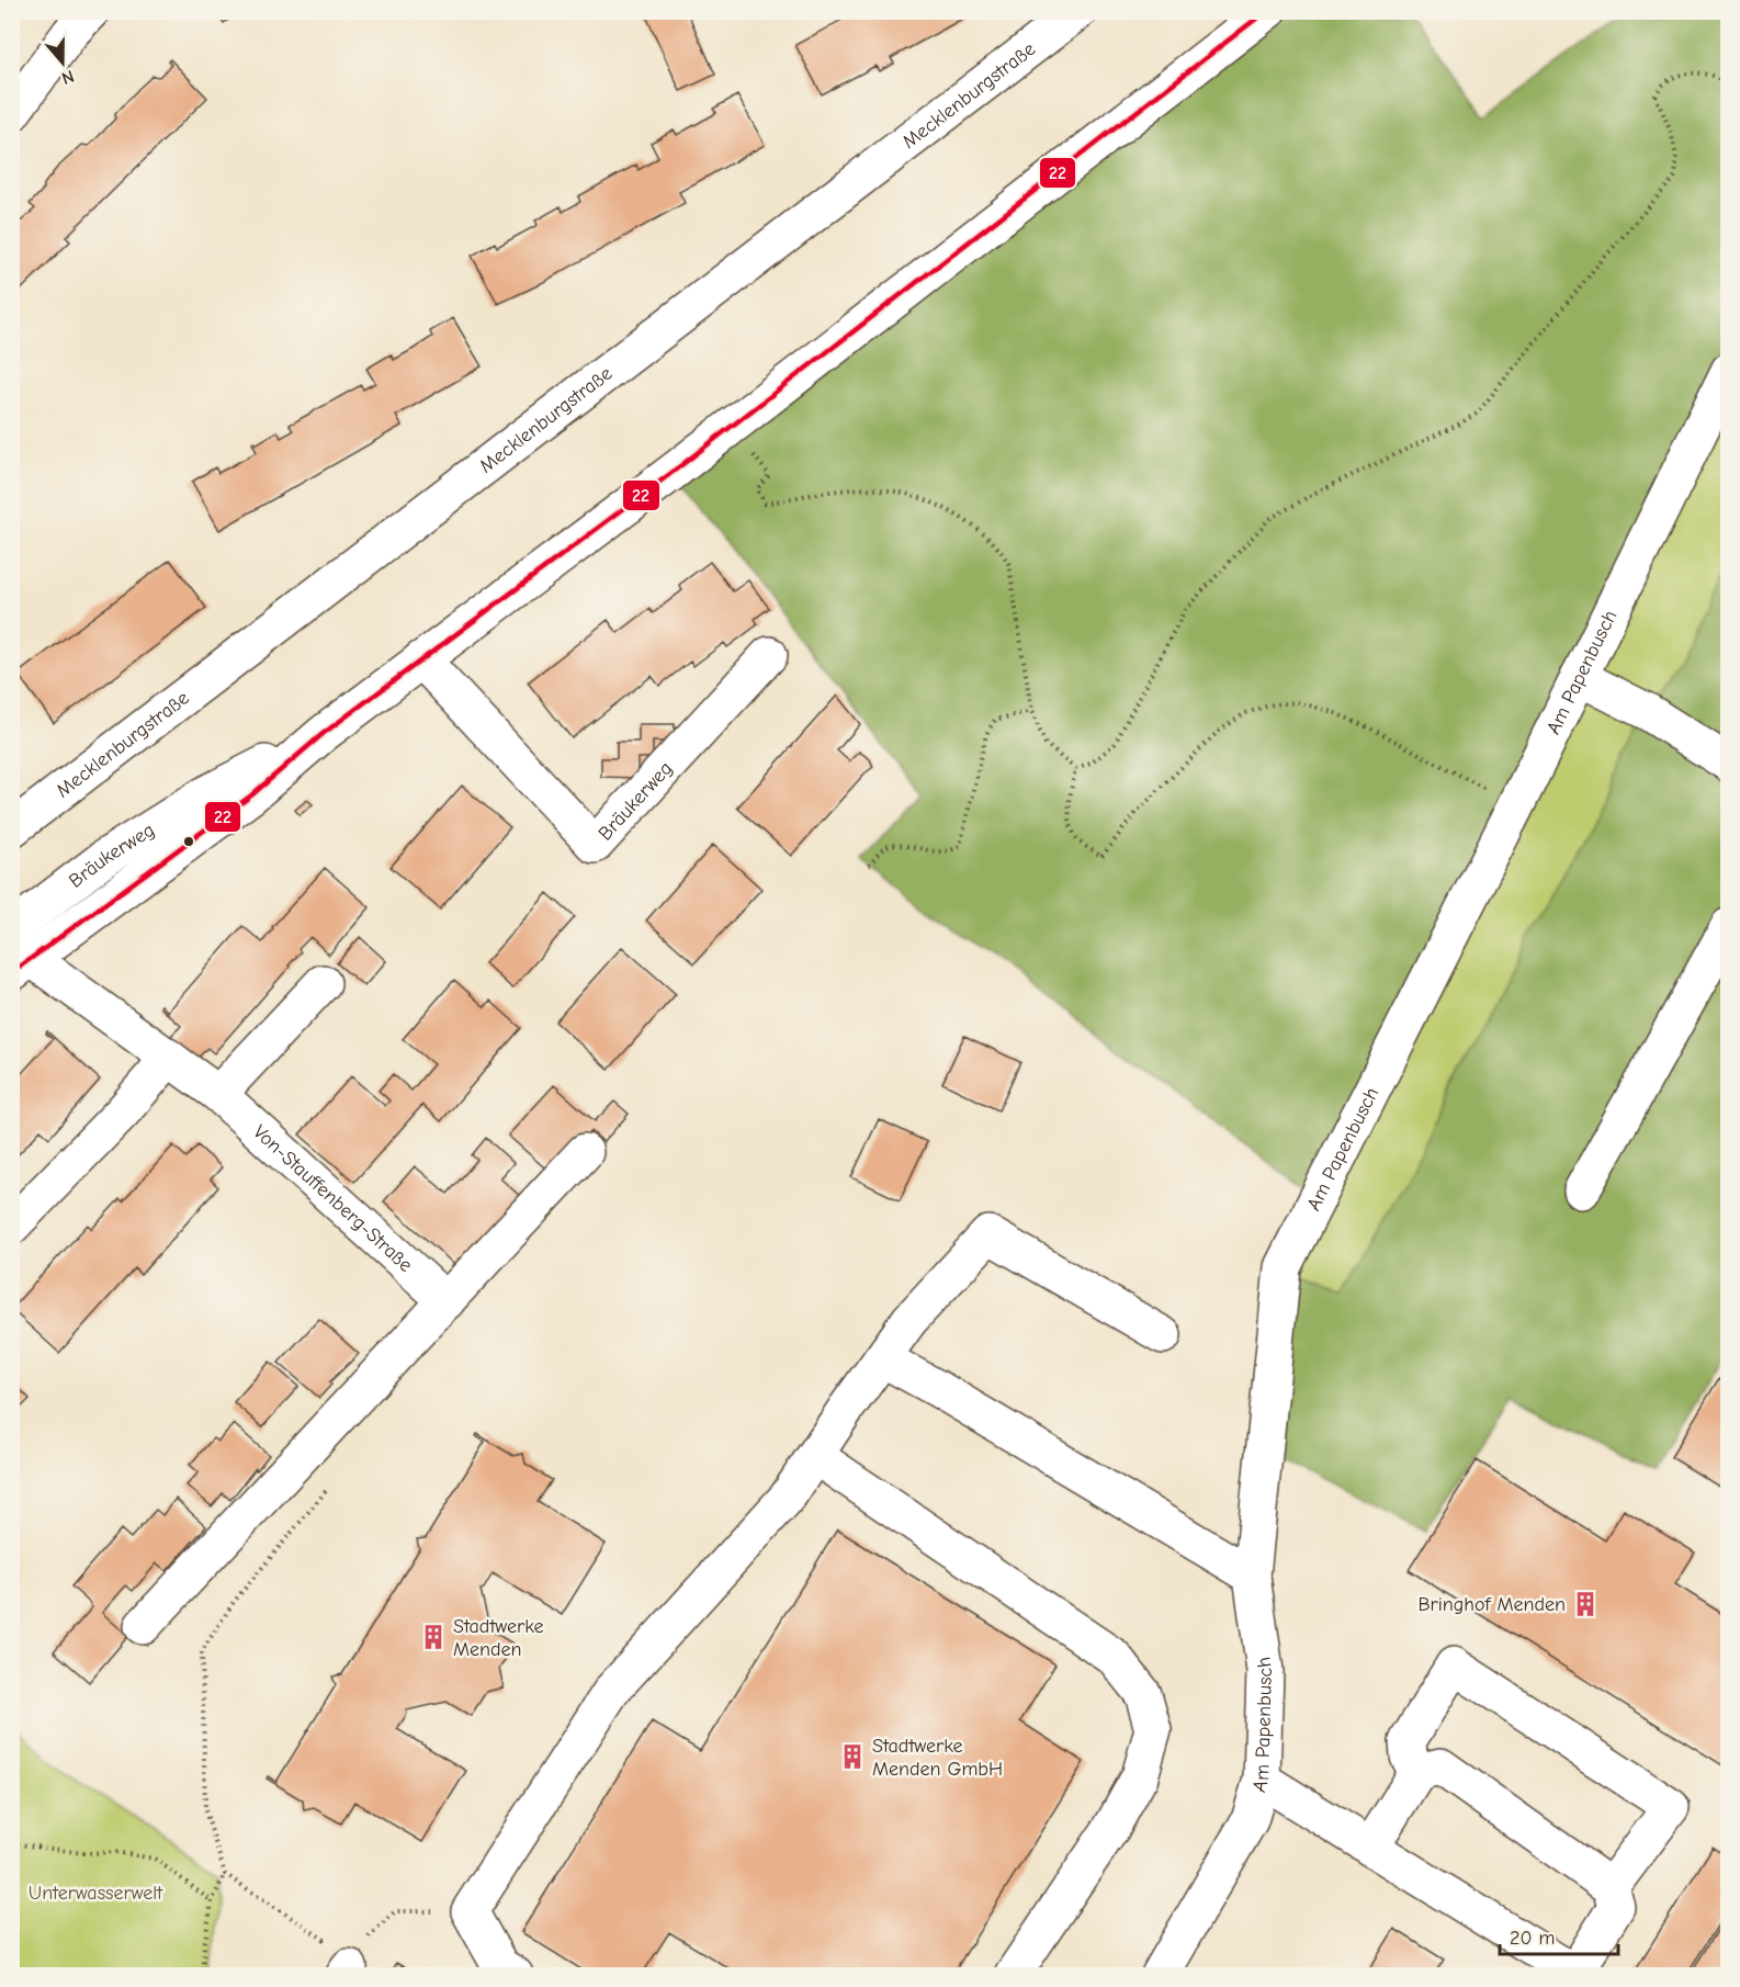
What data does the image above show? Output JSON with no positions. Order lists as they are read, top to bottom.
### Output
{
  "streets": {
    "street": [
      "Mecklenburgstraße",
      "Am Papenbusch",
      "Bräukerweg",
      "Von-Stauffenberg-Straße"
    ]
  },
  "crossings": [
    ["Bräukerweg", "Von-Stauffenberg-Straße"]
  ],
  "parks": ["Unterwasserwelt"],
  "places": {
    "building": ["Bringhof Menden", "Stadtwerke Menden", "Stadtwerke Menden GmbH"]
  },
  "lines": ["transit line 22"],
  "scale_bar": "20 m",
  "north": "bottom"
}
